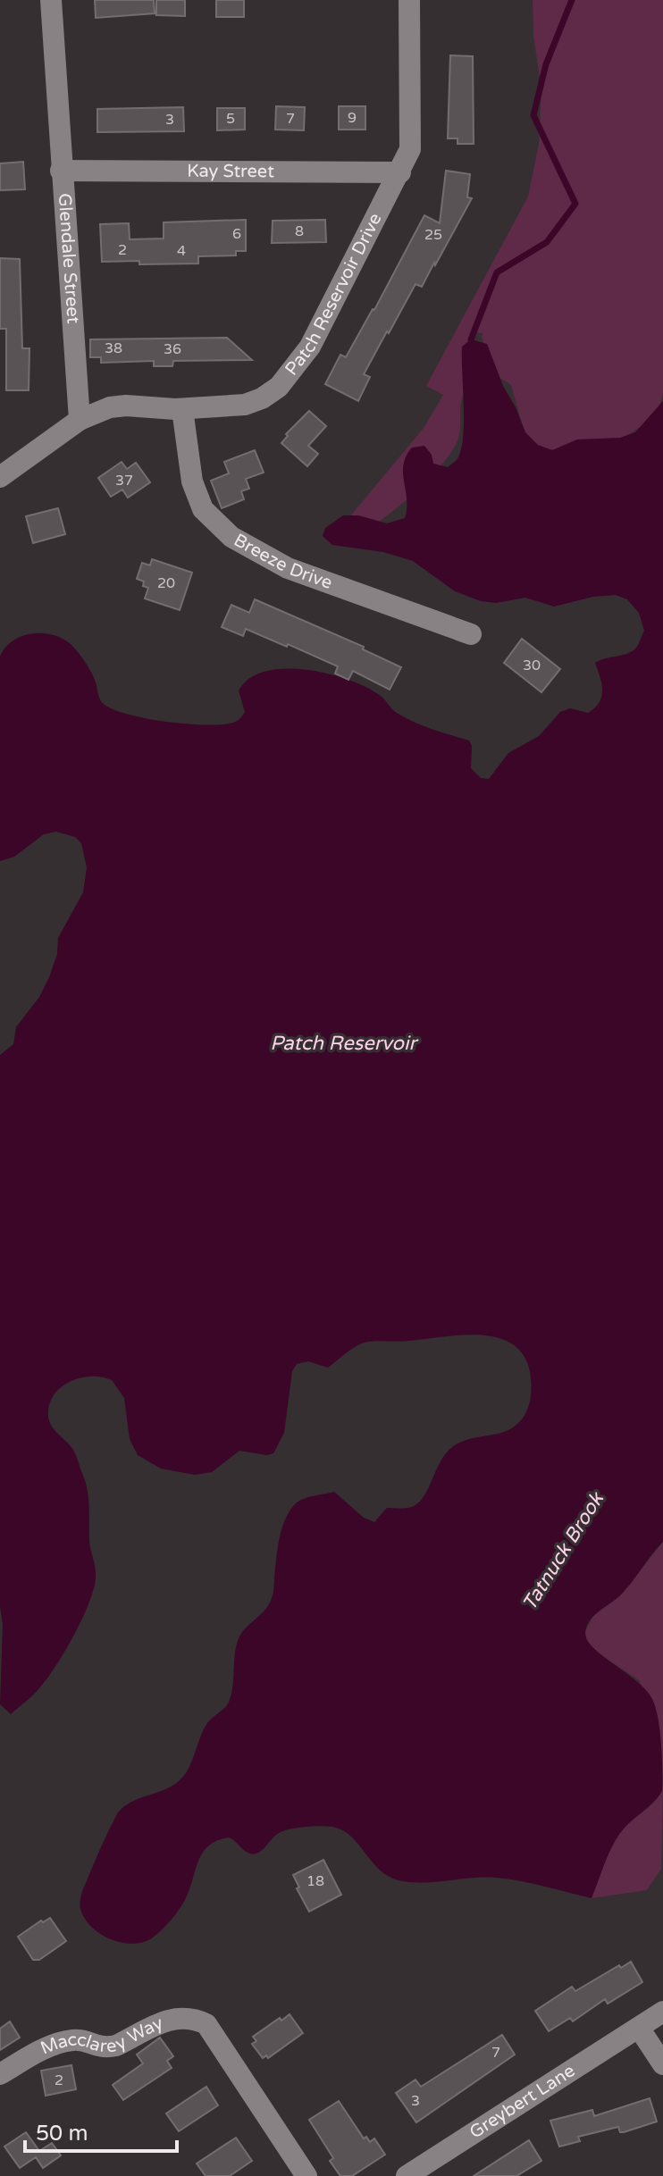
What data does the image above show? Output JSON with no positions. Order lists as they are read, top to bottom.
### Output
{
  "streets": {
    "street": [
      "Kay Street",
      "Glendale Street",
      "Patch Reservoir Drive",
      "Breeze Drive",
      "Macclarey Way",
      "Greybert Lane"
    ]
  },
  "crossings": [
    ["Kay Street", "Glendale Street"],
    ["Kay Street", "Patch Reservoir Drive"],
    ["Glendale Street", "Patch Reservoir Drive"],
    ["Patch Reservoir Drive", "Breeze Drive"]
  ],
  "water": ["Patch Reservoir", "Tatnuck Brook"],
  "house_numbers": [
    "9",
    "5",
    "7",
    "3",
    "8",
    "6",
    "25",
    "2",
    "4",
    "38",
    "36",
    "37",
    "20",
    "30",
    "18",
    "7",
    "2",
    "3"
  ],
  "scale_bar": "50 m"
}
